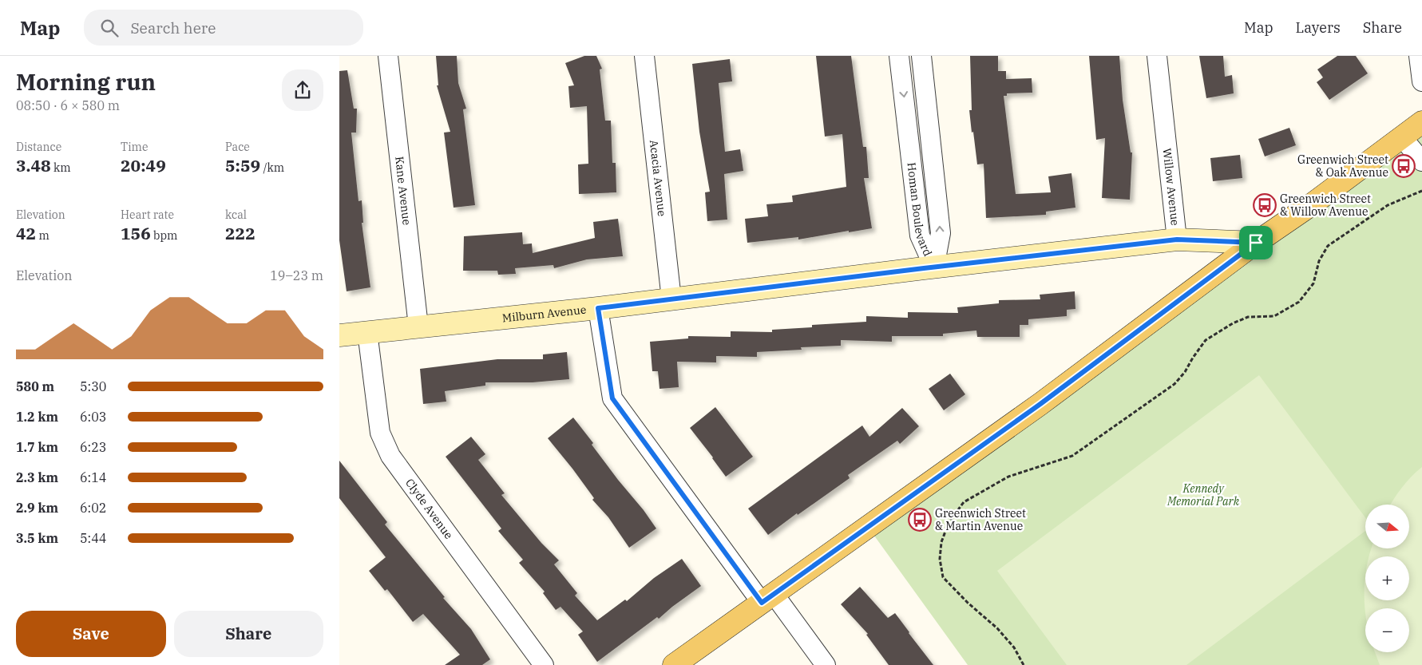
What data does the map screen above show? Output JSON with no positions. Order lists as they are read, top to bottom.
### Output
{
  "streets": {
    "street": [
      "Acacia Avenue",
      "Willow Avenue",
      "Kane Avenue",
      "Homan Boulevard",
      "Milburn Avenue",
      "Clyde Avenue"
    ]
  },
  "crossings": [
    ["Acacia Avenue", "Milburn Avenue"],
    ["Willow Avenue", "Milburn Avenue"],
    ["Kane Avenue", "Milburn Avenue"],
    ["Homan Boulevard", "Milburn Avenue"],
    ["Milburn Avenue", "Clyde Avenue"]
  ],
  "parks": ["Kennedy Memorial Park"],
  "places": {
    "bus stop": ["Greenwich Street & Oak Avenue", "Greenwich Street & Willow Avenue", "Greenwich Street & Martin Avenue"]
  },
  "north": "right",
  "page": {
    "header": "Map",
    "search": "Search here",
    "nav": ["Map", "Layers", "Share"],
    "heading": ["Morning run", "08:50 · 6 × 580 m"],
    "stats": [
      ["Distance", "3.48 km"],
      ["Time", "20:49"],
      ["Pace", "5:59 /km"],
      ["Elevation", "42 m"],
      ["Heart rate", "156 bpm"],
      ["kcal", "222"]
    ],
    "chart": ["Elevation", "19–23 m"],
    "list": [
      {
        "name": "580 m",
        "note": "5:30"
      },
      {
        "name": "1.2 km",
        "note": "6:03"
      },
      {
        "name": "1.7 km",
        "note": "6:23"
      },
      {
        "name": "2.3 km",
        "note": "6:14"
      },
      {
        "name": "2.9 km",
        "note": "6:02"
      },
      {
        "name": "3.5 km",
        "note": "5:44"
      }
    ],
    "map_buttons": ["+", "−"],
    "buttons": ["Save", "Share"]
  }
}
